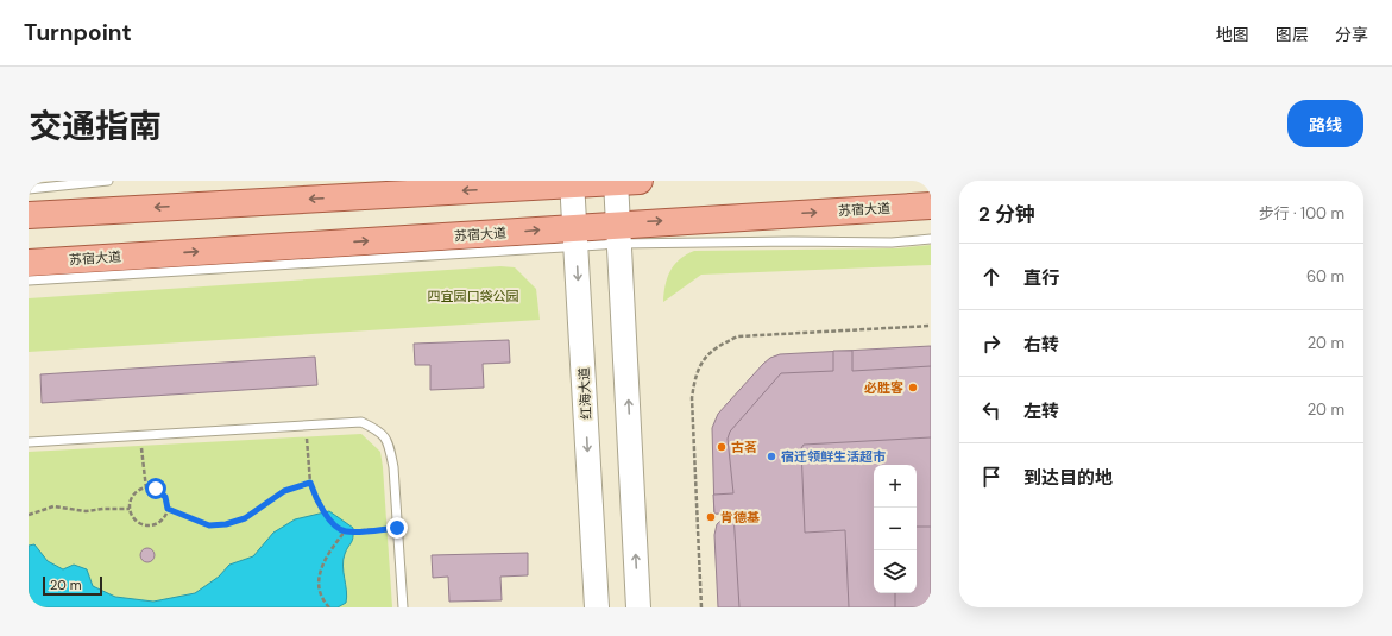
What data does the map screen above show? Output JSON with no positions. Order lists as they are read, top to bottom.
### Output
{
  "streets": {
    "main road": ["苏宿大道", "红海大道"]
  },
  "crossings": [
    ["苏宿大道", "红海大道"]
  ],
  "parks": ["四宜园口袋公园"],
  "places": [
    "必胜客",
    "古茗",
    "宿迁领鲜生活超市",
    "肯德基"
  ],
  "scale_bar": "20 m",
  "page": {
    "header": "Turnpoint",
    "nav": ["地图", "图层", "分享"],
    "title": "交通指南",
    "buttons": "路线",
    "heading": ["2 分钟", "步行 · 100 m"],
    "list": [
      ["直行", "60 m"],
      ["右转", "20 m"],
      ["左转", "20 m"],
      "到达目的地"
    ],
    "map_buttons": ["+", "−"],
    "scale": "20 m"
  }
}
